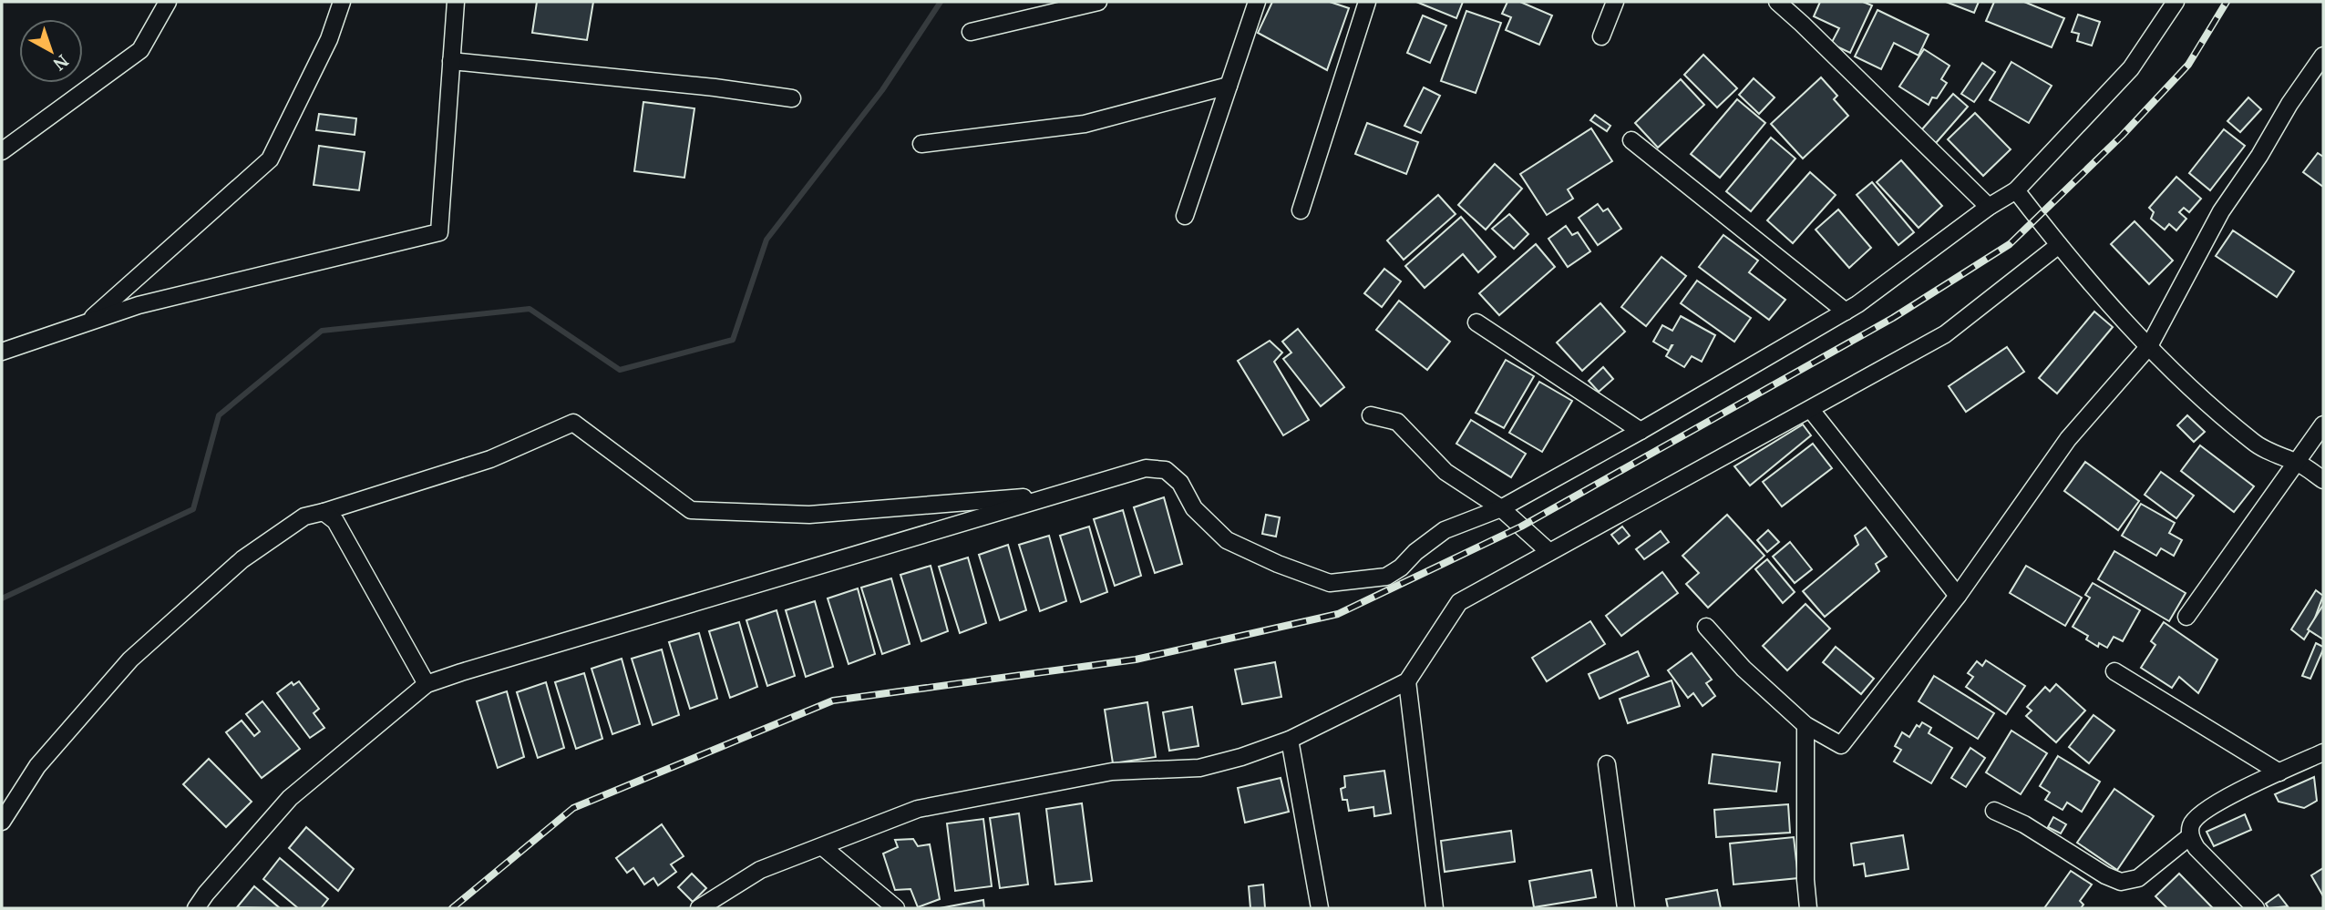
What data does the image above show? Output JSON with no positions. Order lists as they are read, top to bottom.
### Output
{
  "north": "bottom right"
}
